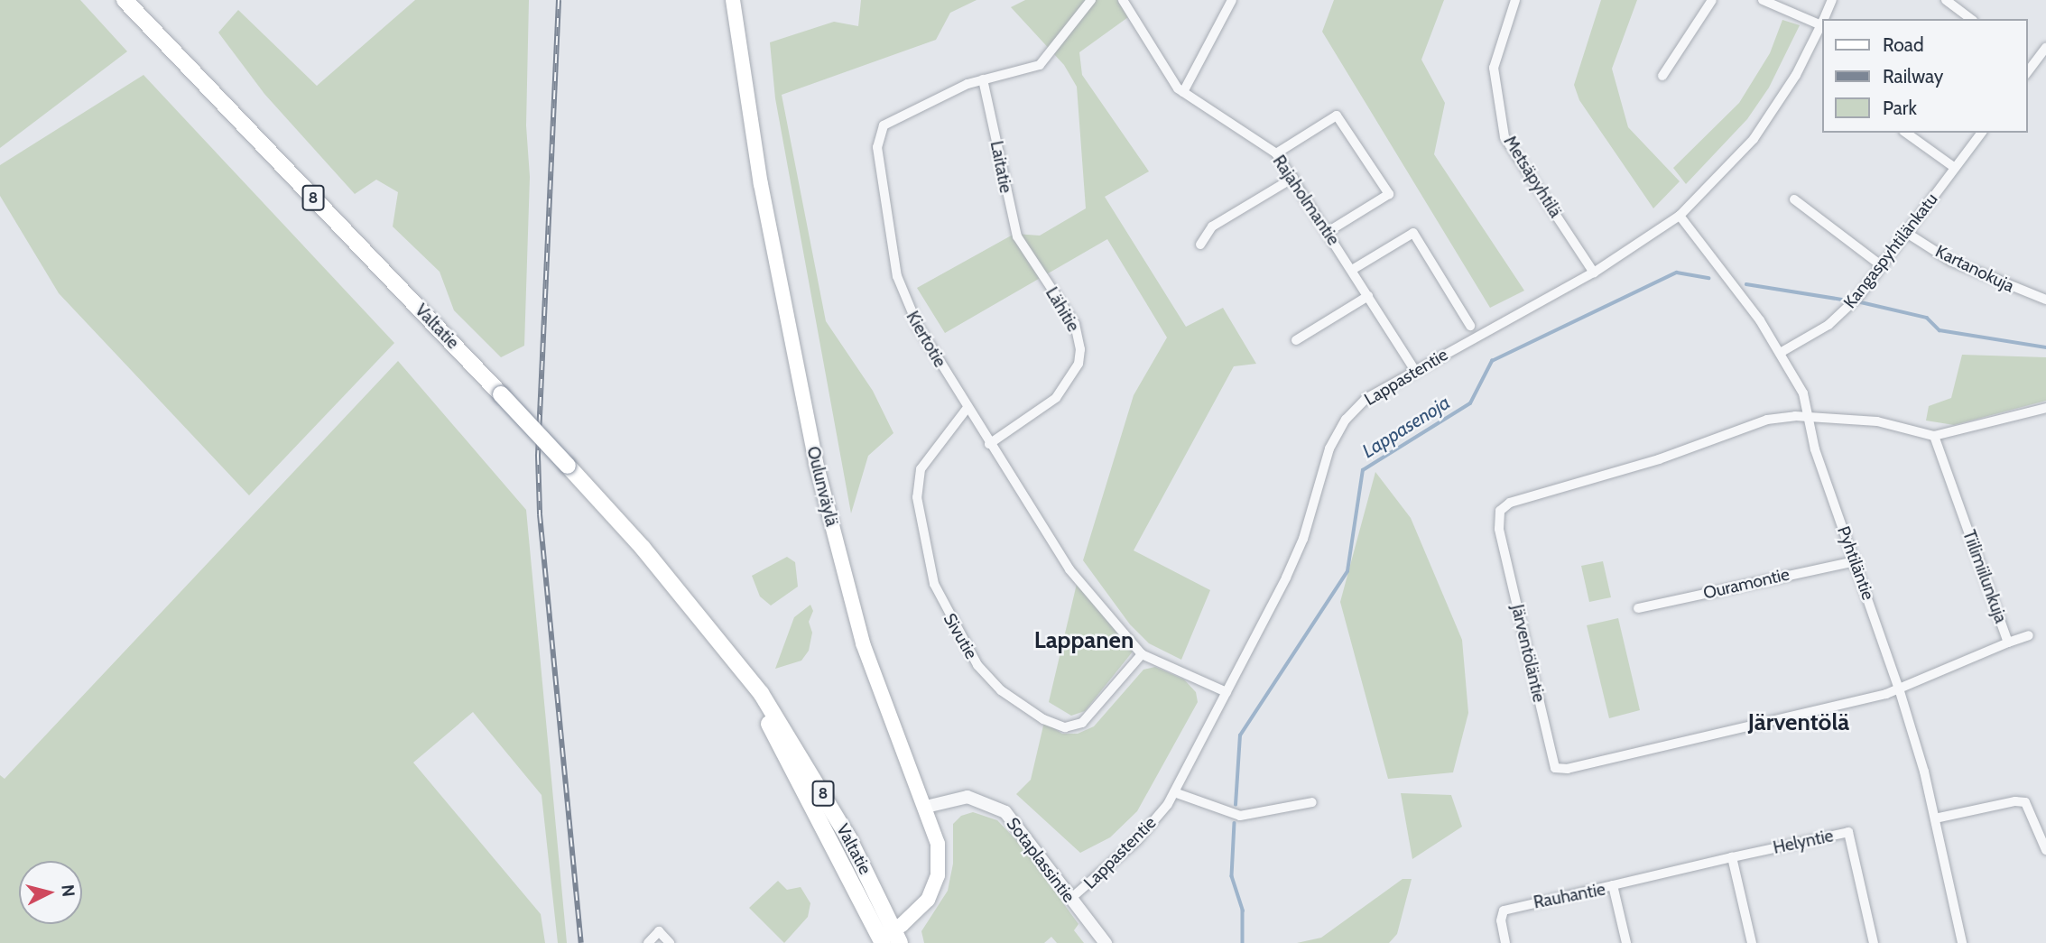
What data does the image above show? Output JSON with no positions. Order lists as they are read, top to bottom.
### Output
{
  "streets": {
    "highway": ["8", "Valtatie"],
    "main road": ["Oulunväylä"],
    "street": [
      "Laitatie",
      "Metsäpyhtilä",
      "Rajaholmantie",
      "Kangaspyhtilänkatu",
      "Kartanokuja",
      "Lähitie",
      "Kiertotie",
      "Lappastentie",
      "Pyhtiläntie",
      "Tiilimiilunkuja",
      "Ouramontie",
      "Sivutie",
      "Järventöläntie",
      "Helyntie",
      "Sotaplassintie",
      "Rauhantie"
    ]
  },
  "crossings": [
    ["Laitatie", "Lähitie"],
    ["Laitatie", "Kiertotie"],
    ["Metsäpyhtilä", "Lappastentie"],
    ["Rajaholmantie", "Lappastentie"],
    ["Kangaspyhtilänkatu", "Kartanokuja"],
    ["Kangaspyhtilänkatu", "Pyhtiläntie"],
    ["Lähitie", "Kiertotie"],
    ["Valtatie", "Oulunväylä"],
    ["Kiertotie", "Lappastentie"],
    ["Kiertotie", "Sivutie"],
    ["Lappastentie", "Pyhtiläntie"],
    ["Lappastentie", "Sotaplassintie"],
    ["Oulunväylä", "Sotaplassintie"],
    ["Pyhtiläntie", "Tiilimiilunkuja"],
    ["Pyhtiläntie", "Ouramontie"],
    ["Pyhtiläntie", "Järventöläntie"],
    ["Tiilimiilunkuja", "Järventöläntie"]
  ],
  "districts": ["Lappanen", "Järventölä"],
  "water": ["Lappasenoja"],
  "legend": ["Road", "Railway", "Park"],
  "north": "right"
}
